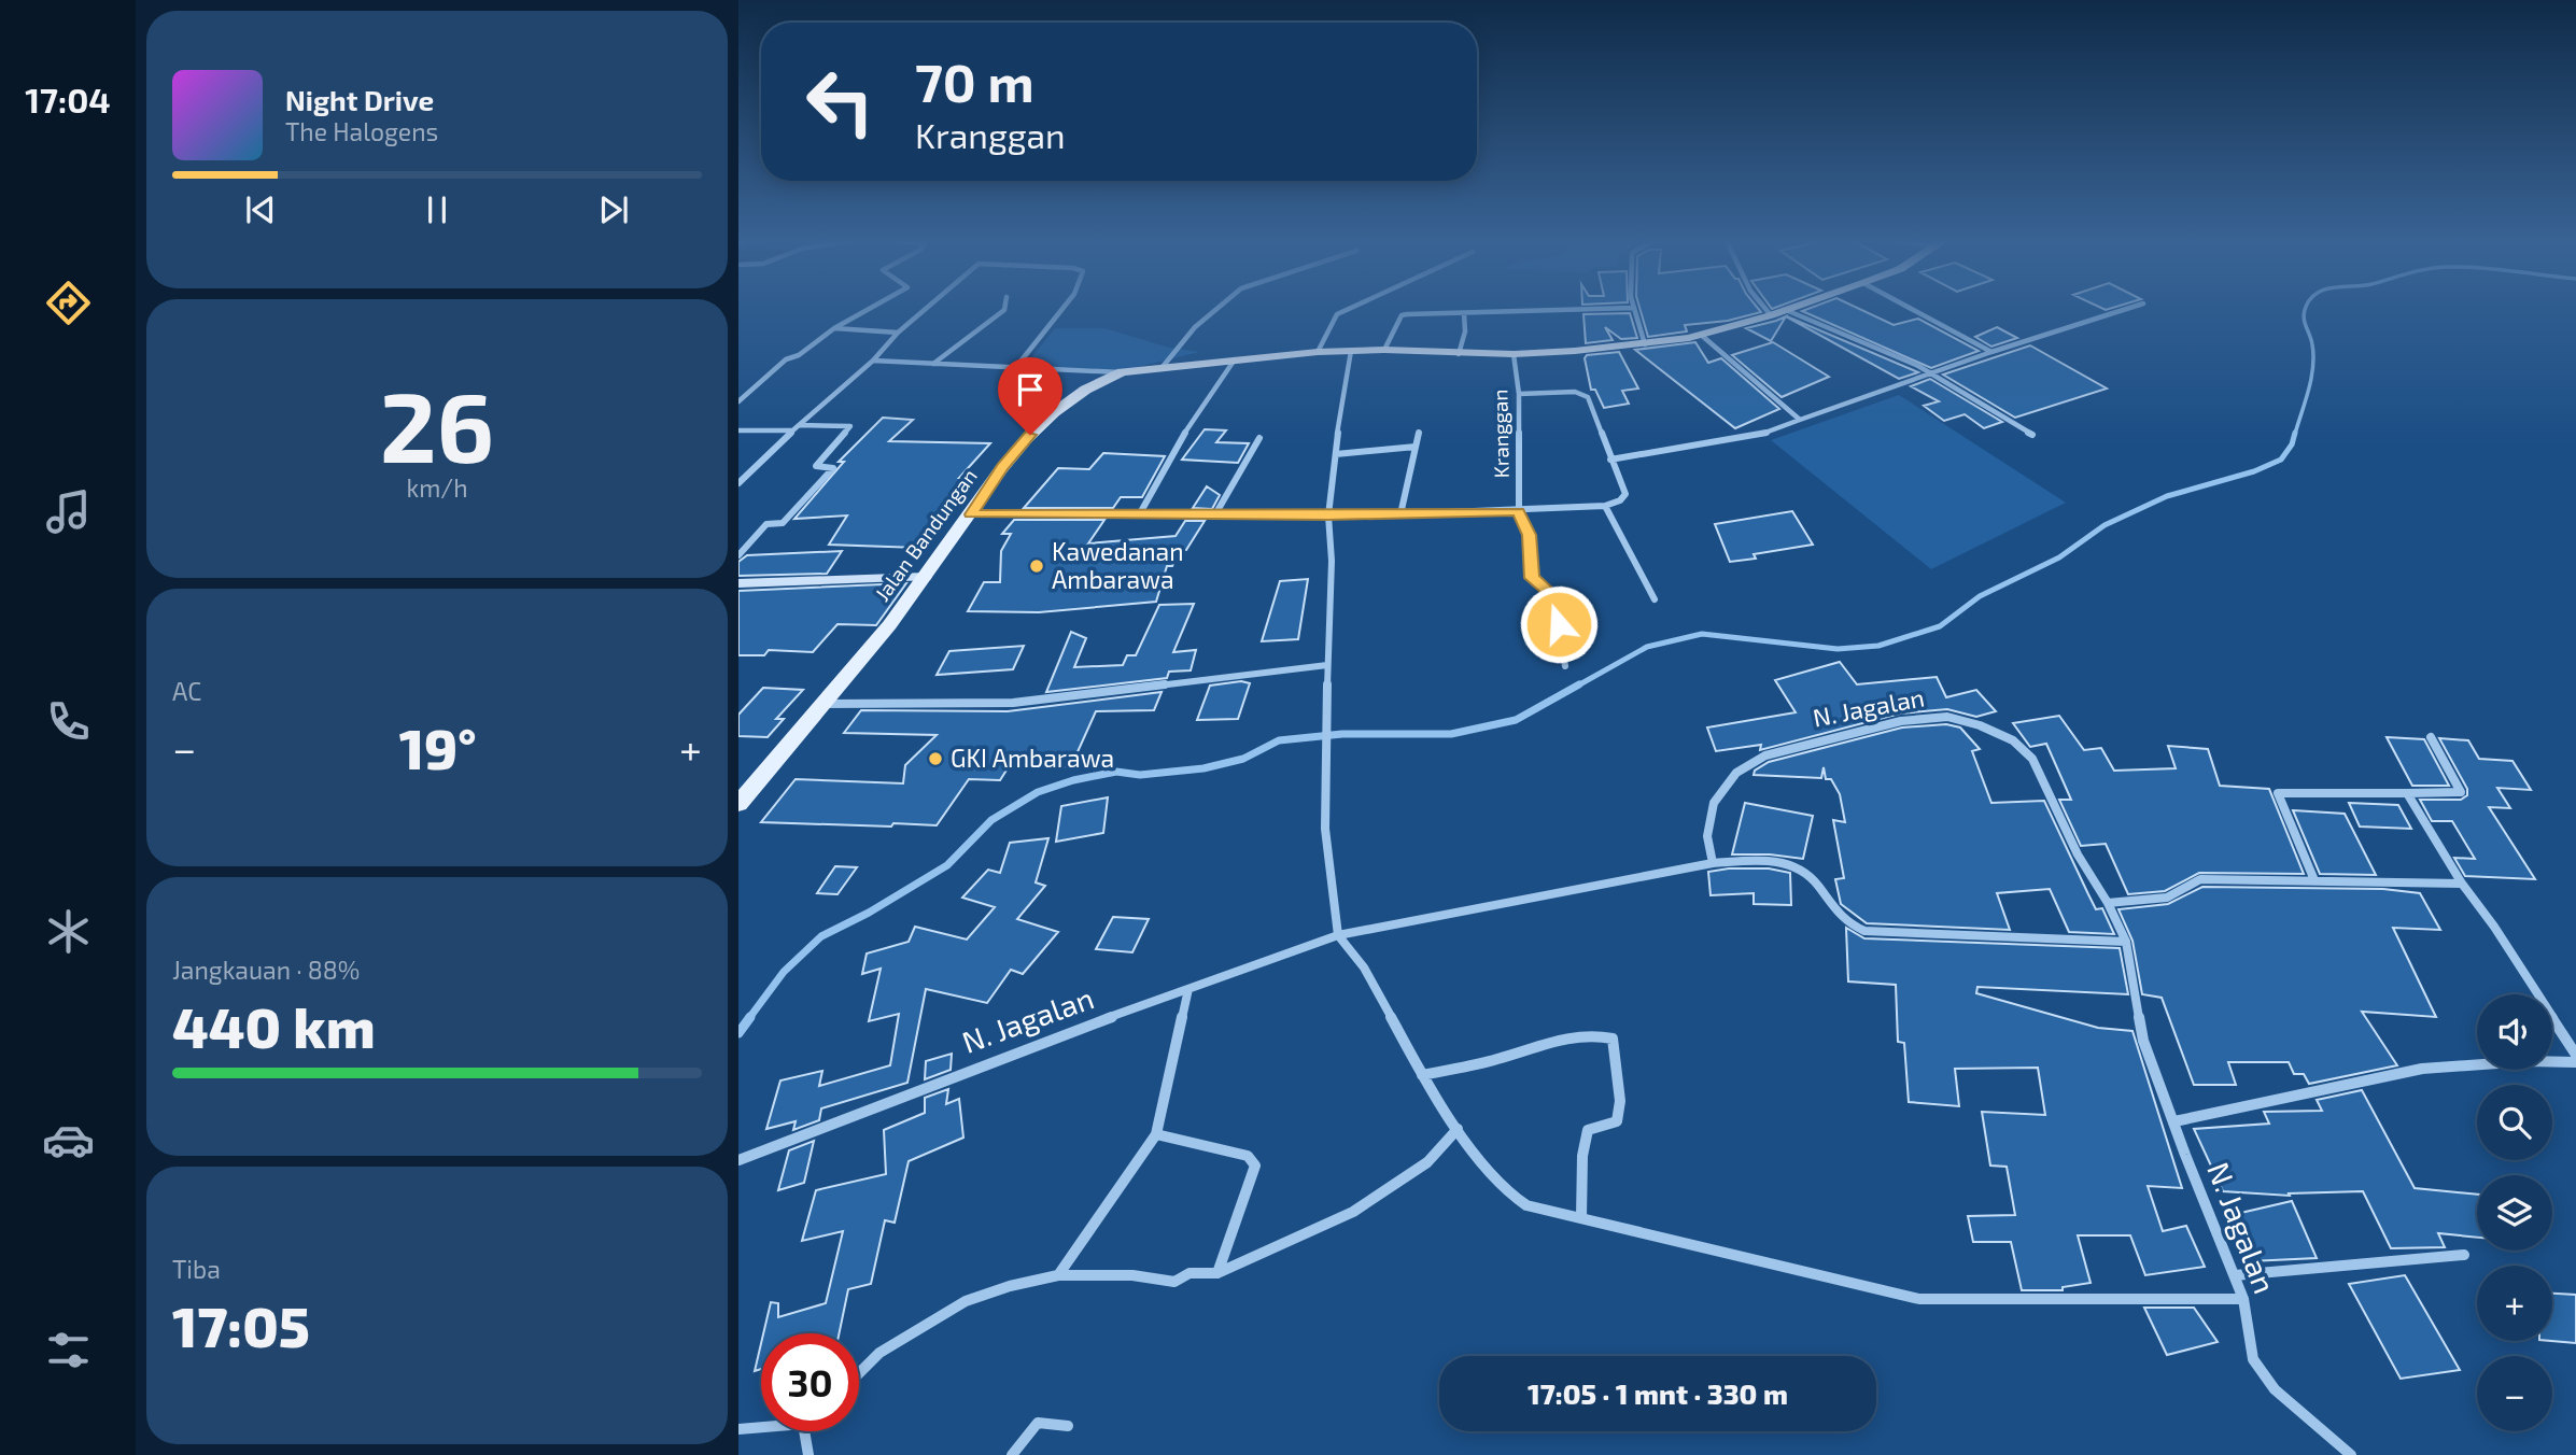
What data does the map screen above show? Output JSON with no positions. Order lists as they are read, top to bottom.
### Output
{
  "streets": {
    "main road": ["Jalan Bandungan"],
    "street": ["Kranggan", "N. Jagalan"]
  },
  "crossings": [
    ["Kranggan", "Jalan Bandungan"]
  ],
  "places": ["Kawedanan Ambarawa", "GKI Ambarawa"],
  "page": {
    "tabs": "17:04",
    "turn": ["70 m", "Kranggan"],
    "song": ["Night Drive", "The Halogens"],
    "tile": [
      ["26", "km/h"],
      "AC",
      ["Jangkauan · 88%", "440 km"],
      ["Tiba", "17:05"]
    ],
    "heat": ["−", "19°", "+"],
    "map_buttons": ["+", "−"],
    "limit": "30",
    "trip": "17:05 · 1 mnt · 330 m"
  }
}
